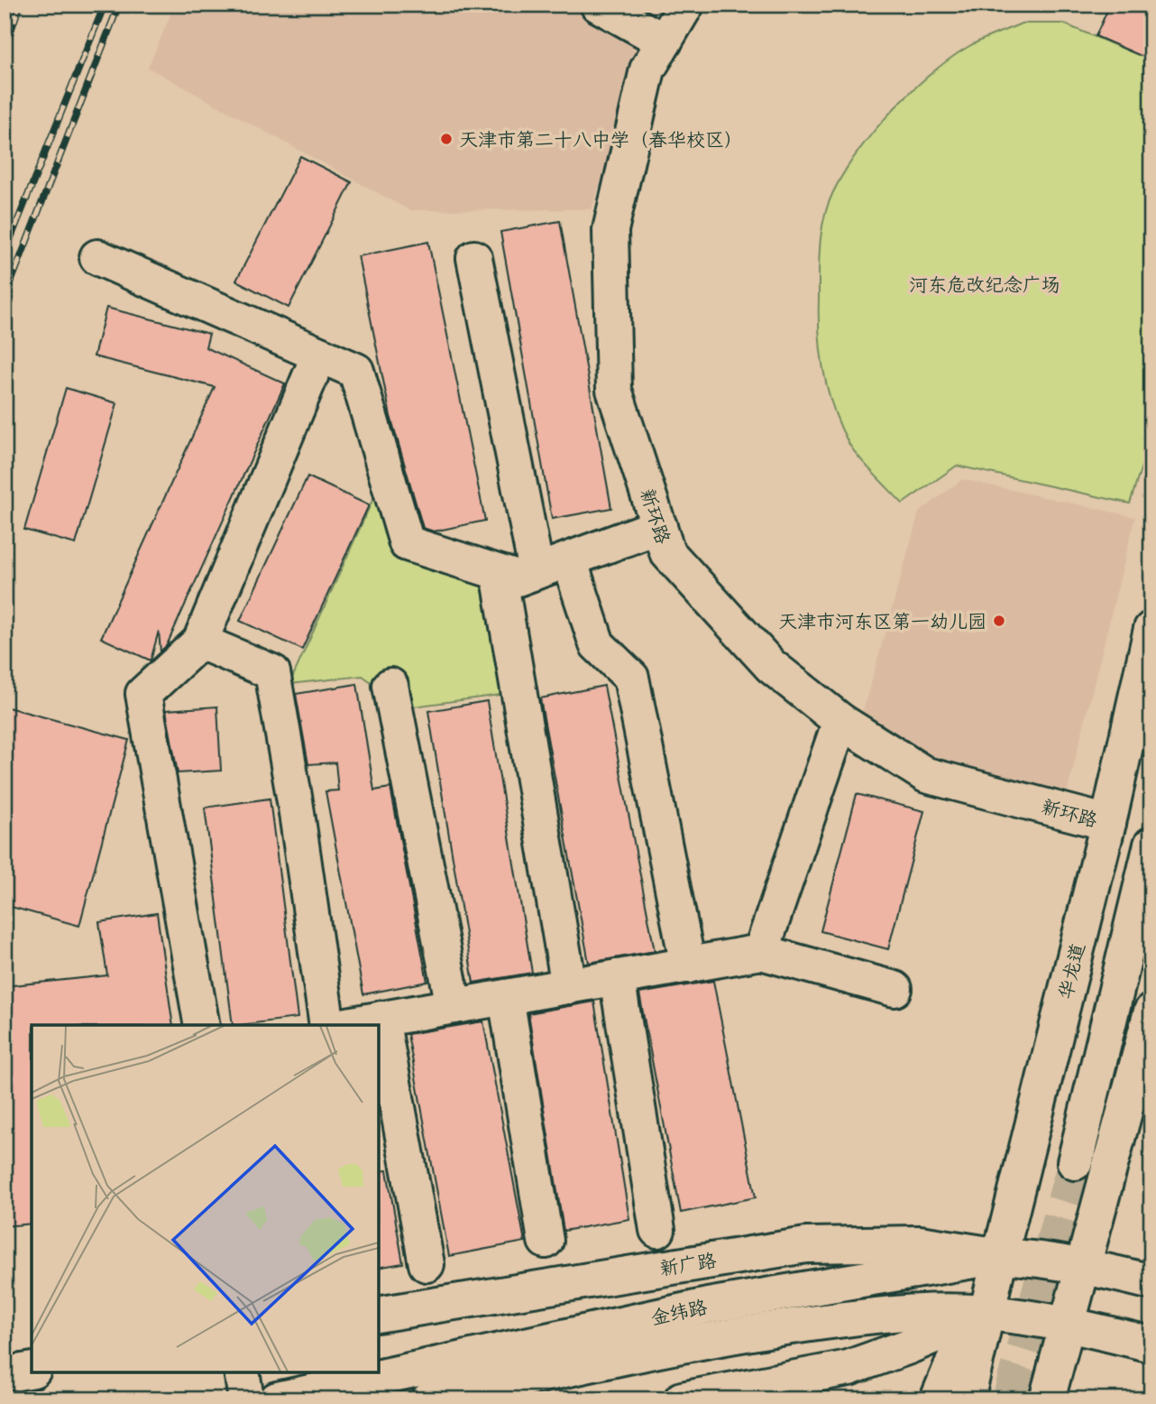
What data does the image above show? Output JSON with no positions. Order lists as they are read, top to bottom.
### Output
{
  "streets": {
    "street": [
      "新环路",
      "华龙道",
      "新广路",
      "金纬路"
    ]
  },
  "crossings": [
    ["新环路", "华龙道"],
    ["华龙道", "新广路"],
    ["华龙道", "金纬路"],
    ["新广路", "金纬路"]
  ],
  "parks": ["河东危改纪念广场"],
  "places": ["天津市第二十八中学（春华校区）", "天津市河东区第一幼儿园"]
}
